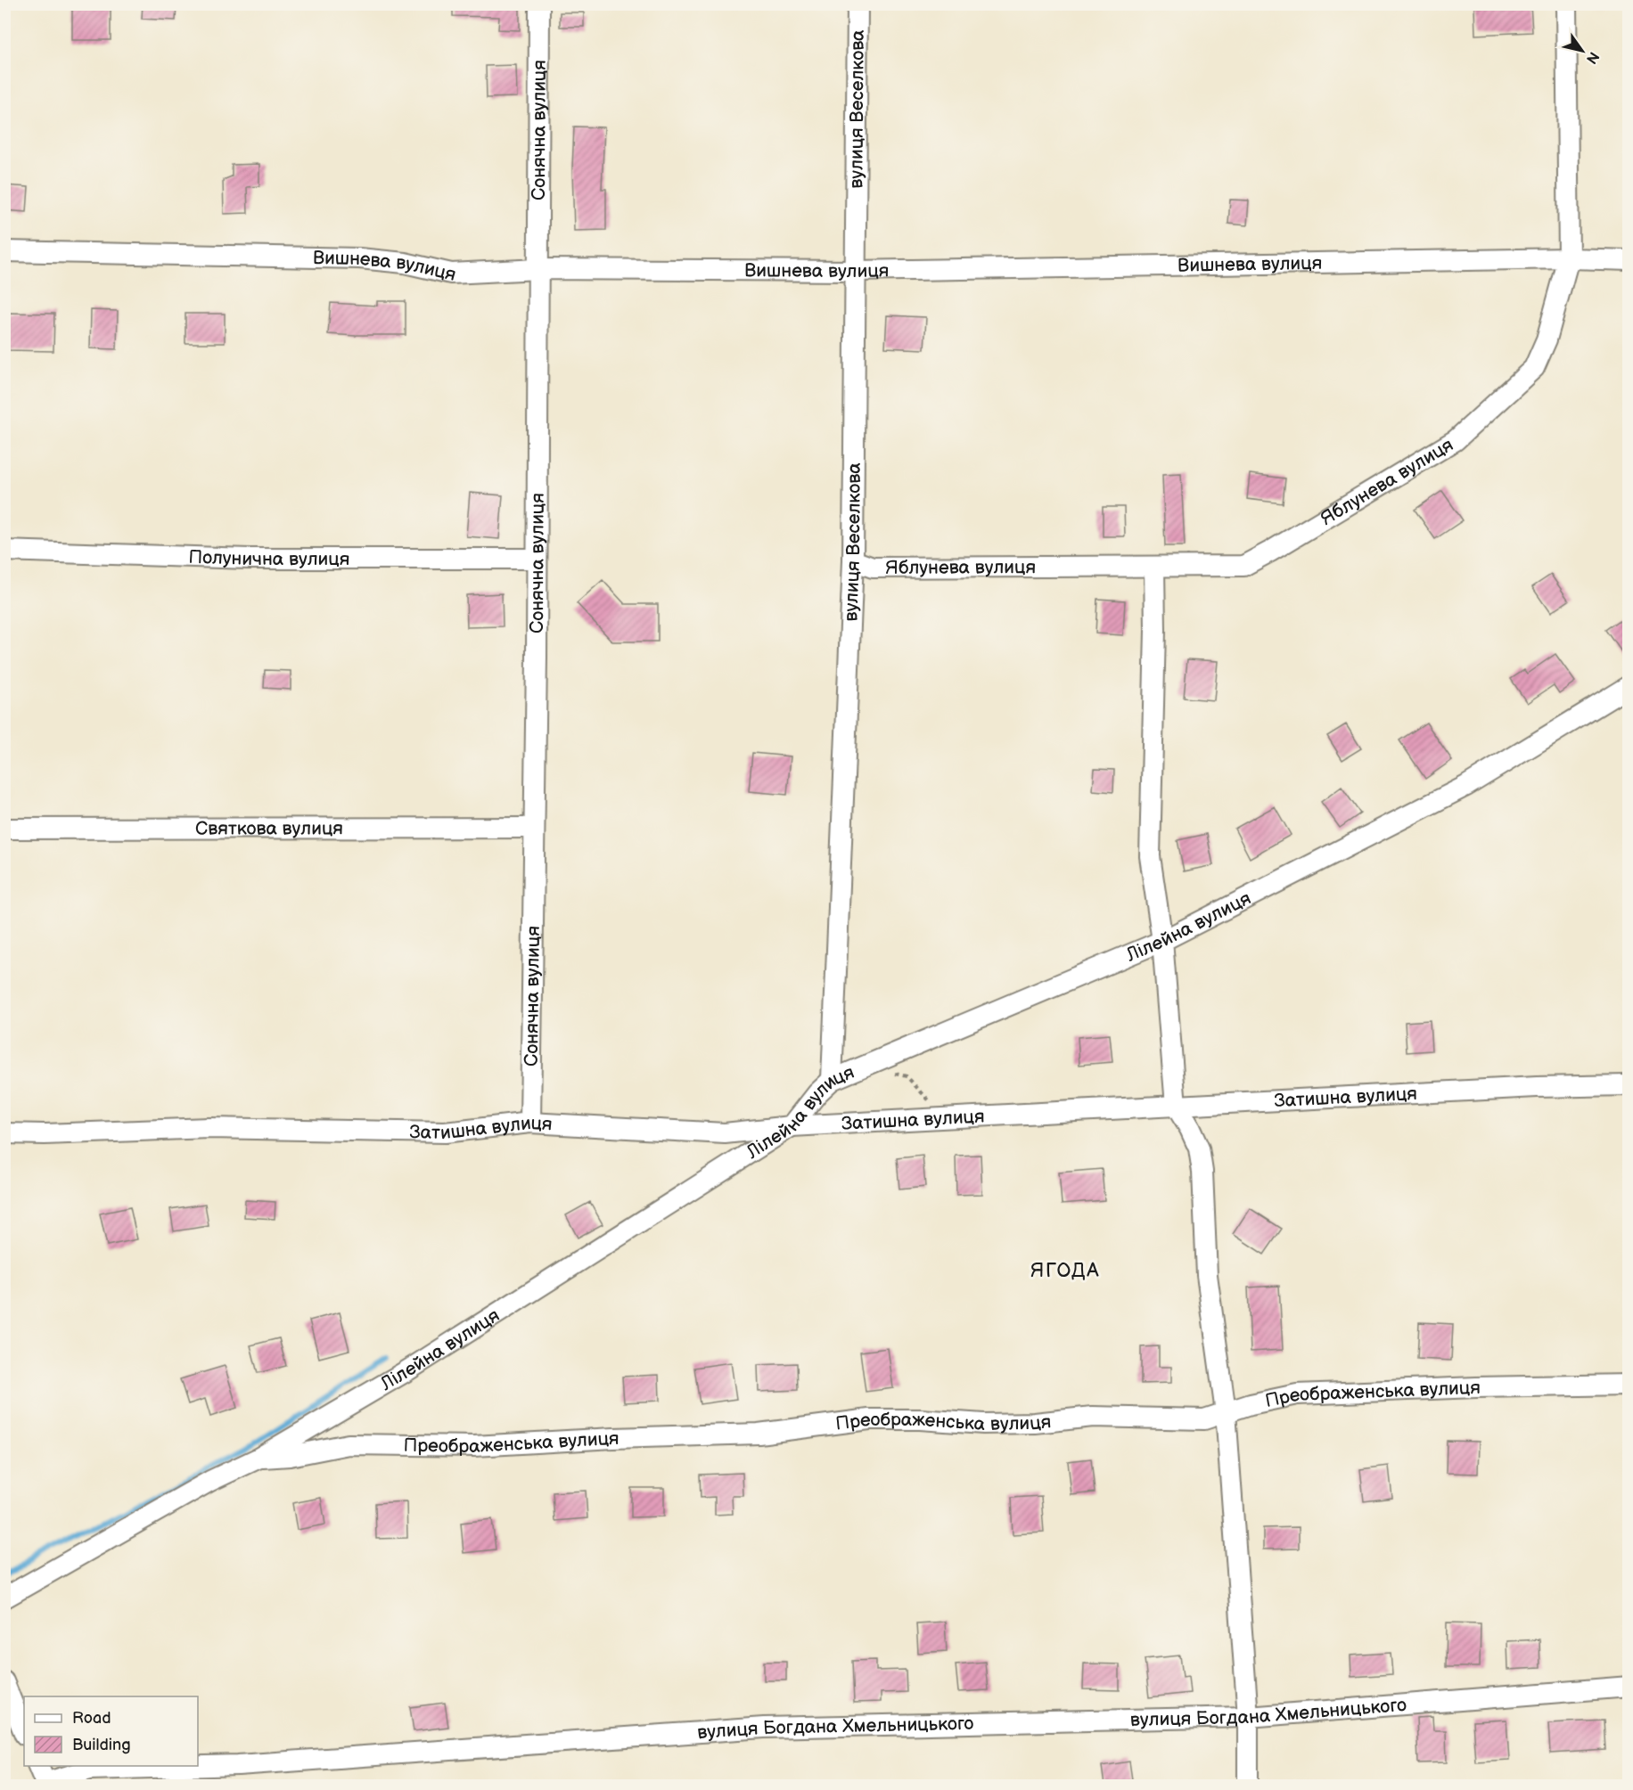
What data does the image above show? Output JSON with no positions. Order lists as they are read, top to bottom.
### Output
{
  "streets": {
    "street": [
      "вулиця Веселкова",
      "Сонячна вулиця",
      "Вишнева вулиця",
      "Яблунева вулиця",
      "Полунична вулиця",
      "Святкова вулиця",
      "Лілейна вулиця",
      "Затишна вулиця",
      "Преображенська вулиця",
      "вулиця Богдана Хмельницького"
    ]
  },
  "crossings": [
    ["вулиця Веселкова", "Вишнева вулиця"],
    ["вулиця Веселкова", "Яблунева вулиця"],
    ["вулиця Веселкова", "Лілейна вулиця"],
    ["Сонячна вулиця", "Вишнева вулиця"],
    ["Сонячна вулиця", "Полунична вулиця"],
    ["Сонячна вулиця", "Святкова вулиця"],
    ["Сонячна вулиця", "Затишна вулиця"],
    ["Вишнева вулиця", "Яблунева вулиця"],
    ["Лілейна вулиця", "Затишна вулиця"],
    ["Лілейна вулиця", "Преображенська вулиця"]
  ],
  "districts": ["ЯГОДА"],
  "legend": ["Road", "Building"],
  "north": "bottom right"
}
